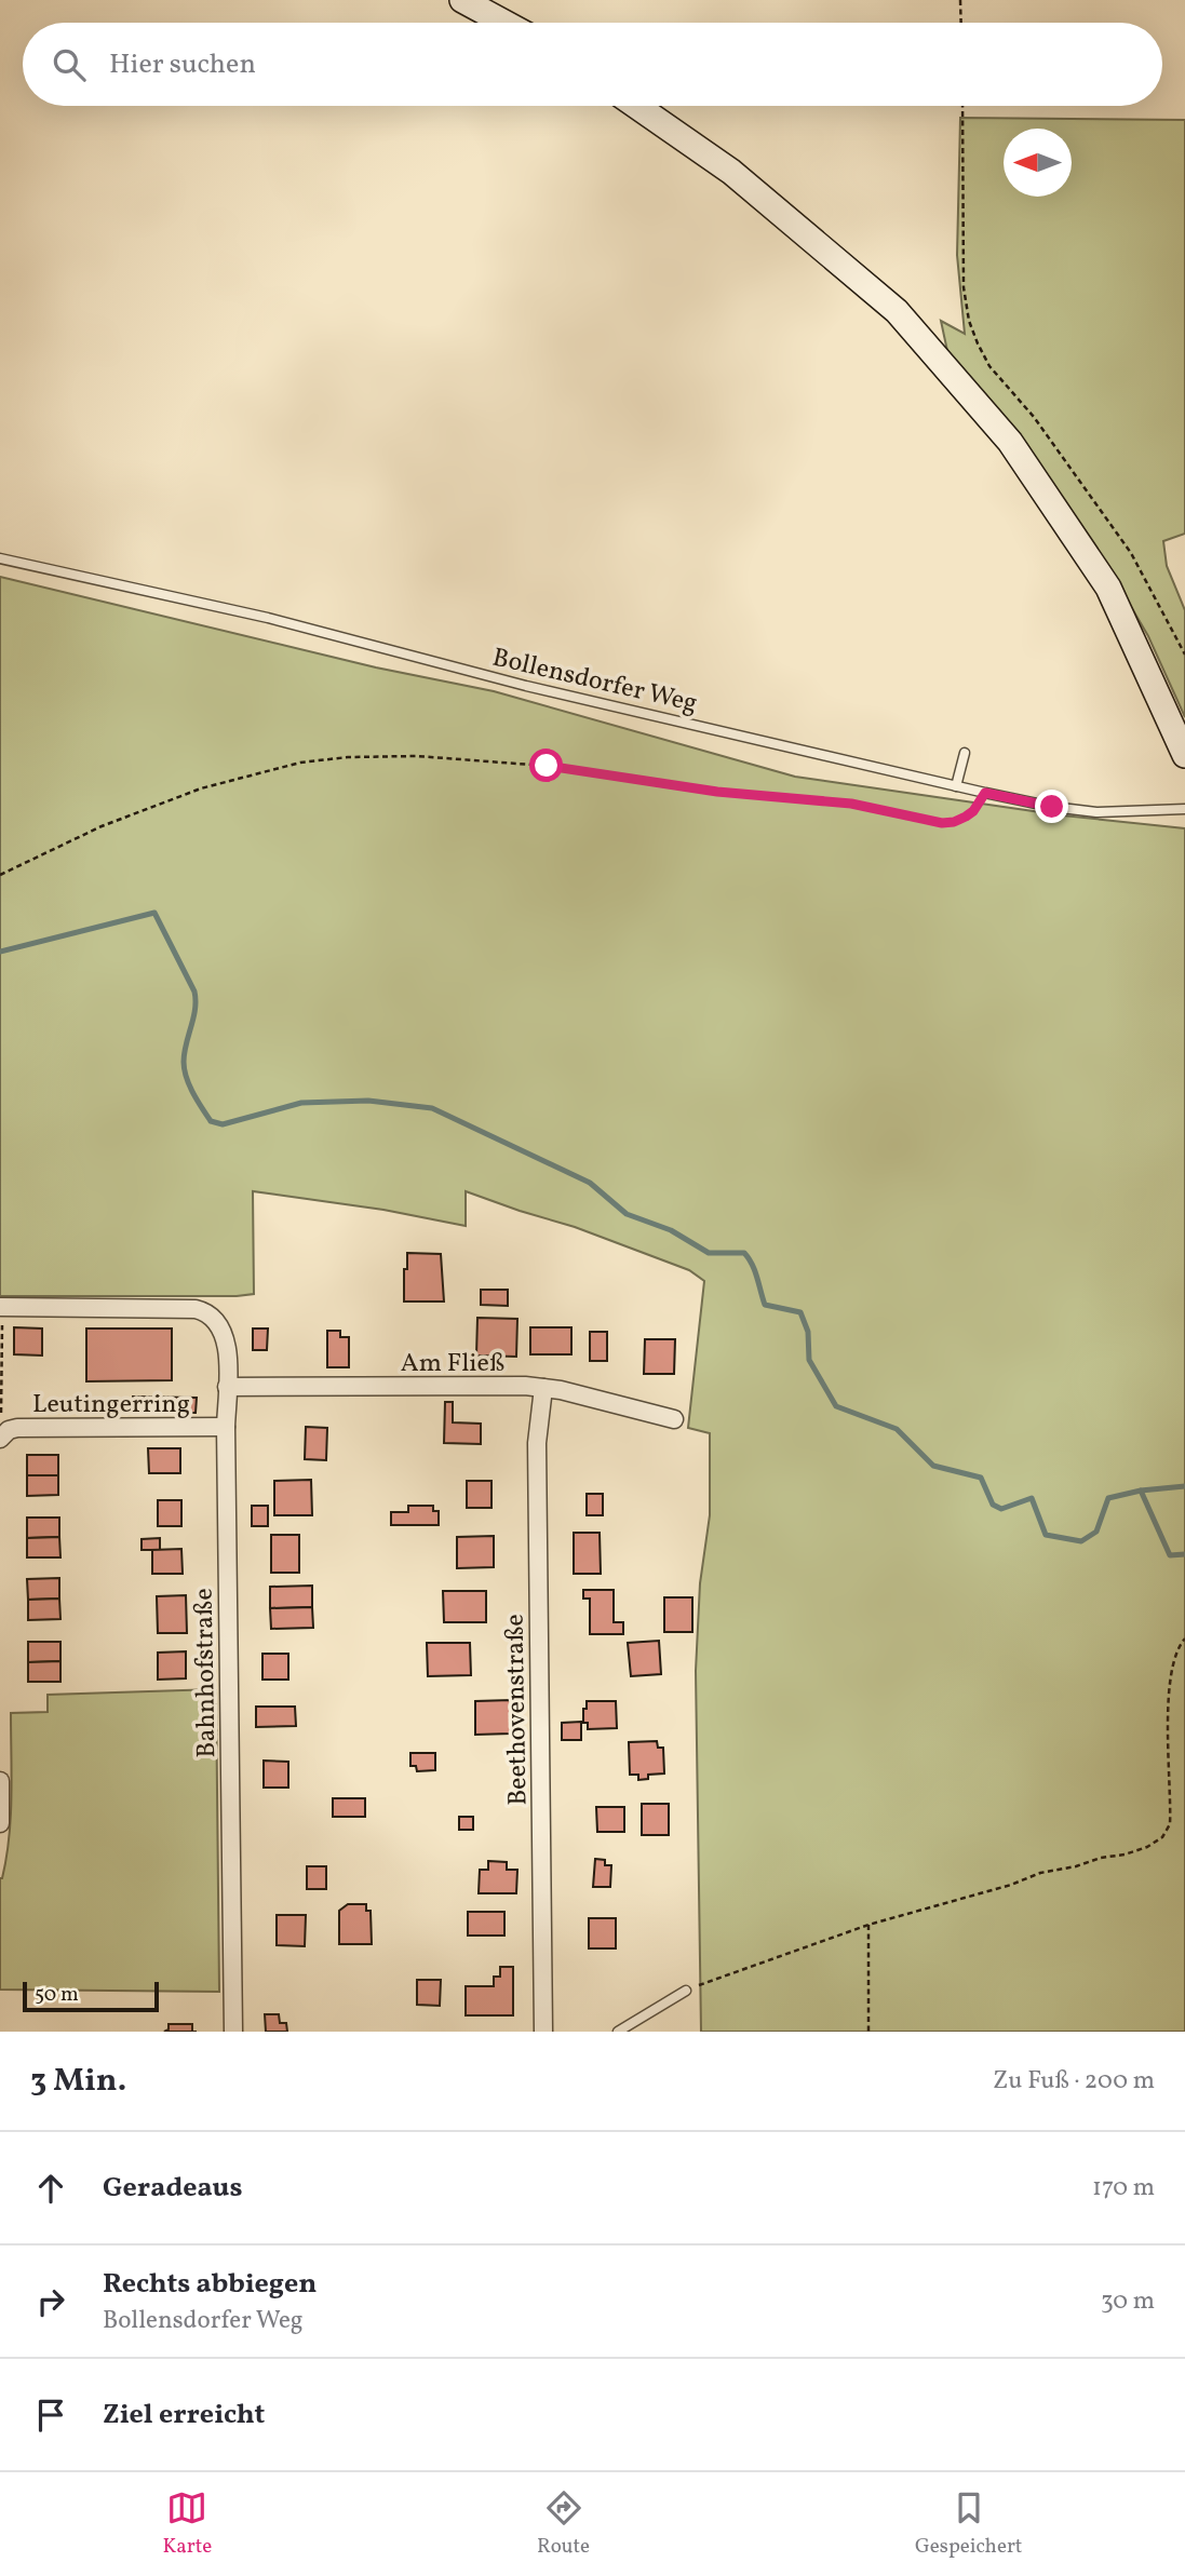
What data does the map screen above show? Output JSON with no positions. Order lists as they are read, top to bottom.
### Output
{
  "streets": {
    "street": [
      "Am Fließ",
      "Leutingerring",
      "Bahnhofstraße",
      "Beethovenstraße"
    ],
    "lane": ["Bollensdorfer Weg"]
  },
  "crossings": [
    ["Am Fließ", "Bahnhofstraße"],
    ["Am Fließ", "Beethovenstraße"],
    ["Leutingerring", "Bahnhofstraße"]
  ],
  "scale_bar": "50 m",
  "north": "left",
  "page": {
    "search": "Hier suchen",
    "scale": "50 m",
    "heading": ["3 Min.", "Zu Fuß · 200 m"],
    "list": [
      ["Geradeaus", "170 m"],
      ["Rechts abbiegen", "Bollensdorfer Weg", "30 m"],
      "Ziel erreicht"
    ],
    "nav": ["Karte", "Route", "Gespeichert"]
  }
}
